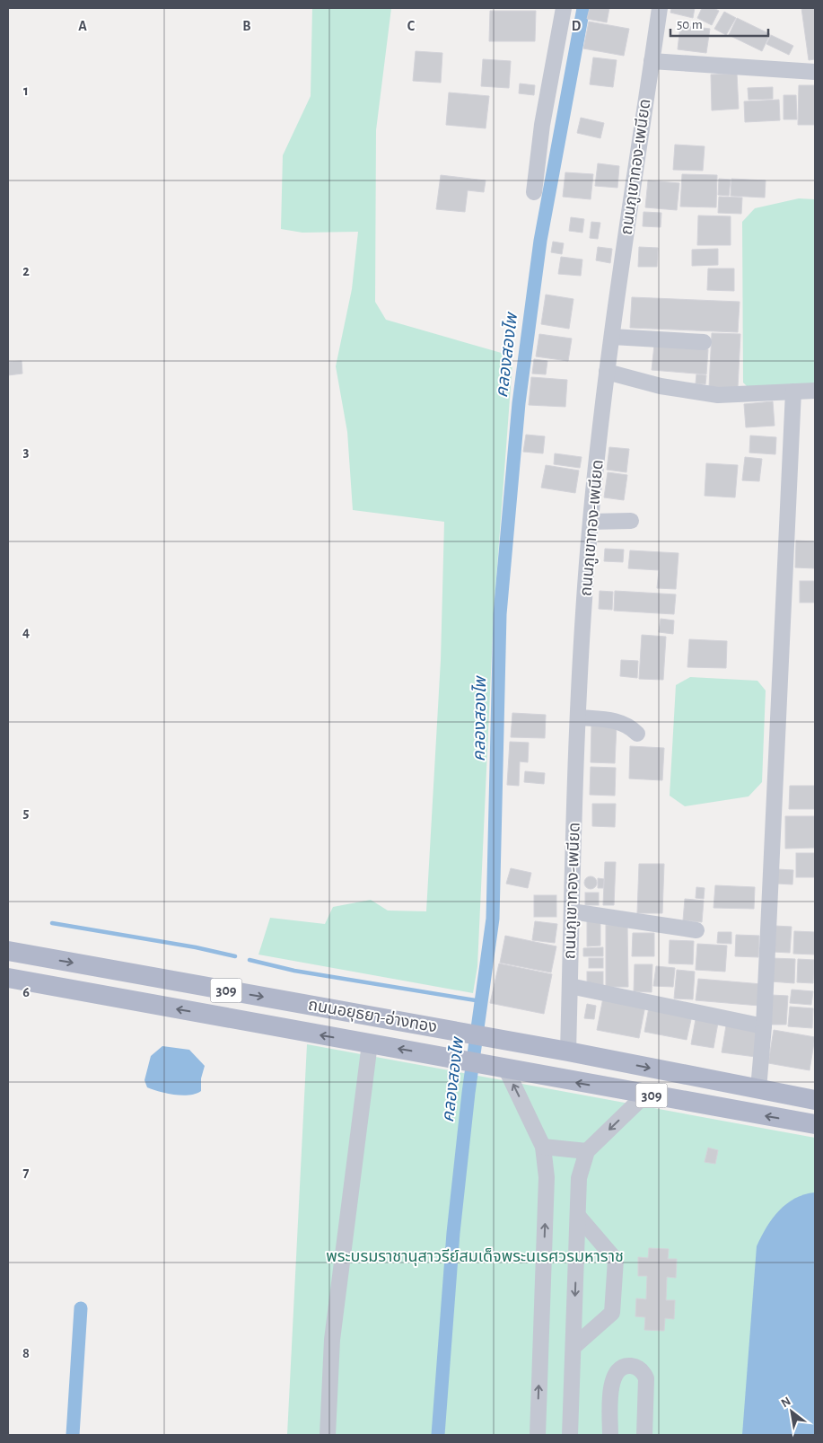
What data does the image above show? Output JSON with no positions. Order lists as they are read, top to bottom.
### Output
{
  "streets": {
    "main road": ["309", "ถนนอยุธยา-อ่างทอง"],
    "street": ["ถนนภูเขาทอง-เพนียด"]
  },
  "crossings": [
    ["ถนนภูเขาทอง-เพนียด", "ถนนอยุธยา-อ่างทอง"]
  ],
  "water": ["คลองสองไพ"],
  "parks": ["พระบรมราชานุสาวรีย์สมเด็จพระนเรศวรมหาราช"],
  "scale_bar": "50 m",
  "north": "top left",
  "grid": {
    "columns": [
      "A",
      "B",
      "C",
      "D"
    ],
    "rows": [
      "1",
      "2",
      "3",
      "4",
      "5",
      "6",
      "7",
      "8"
    ]
  }
}
